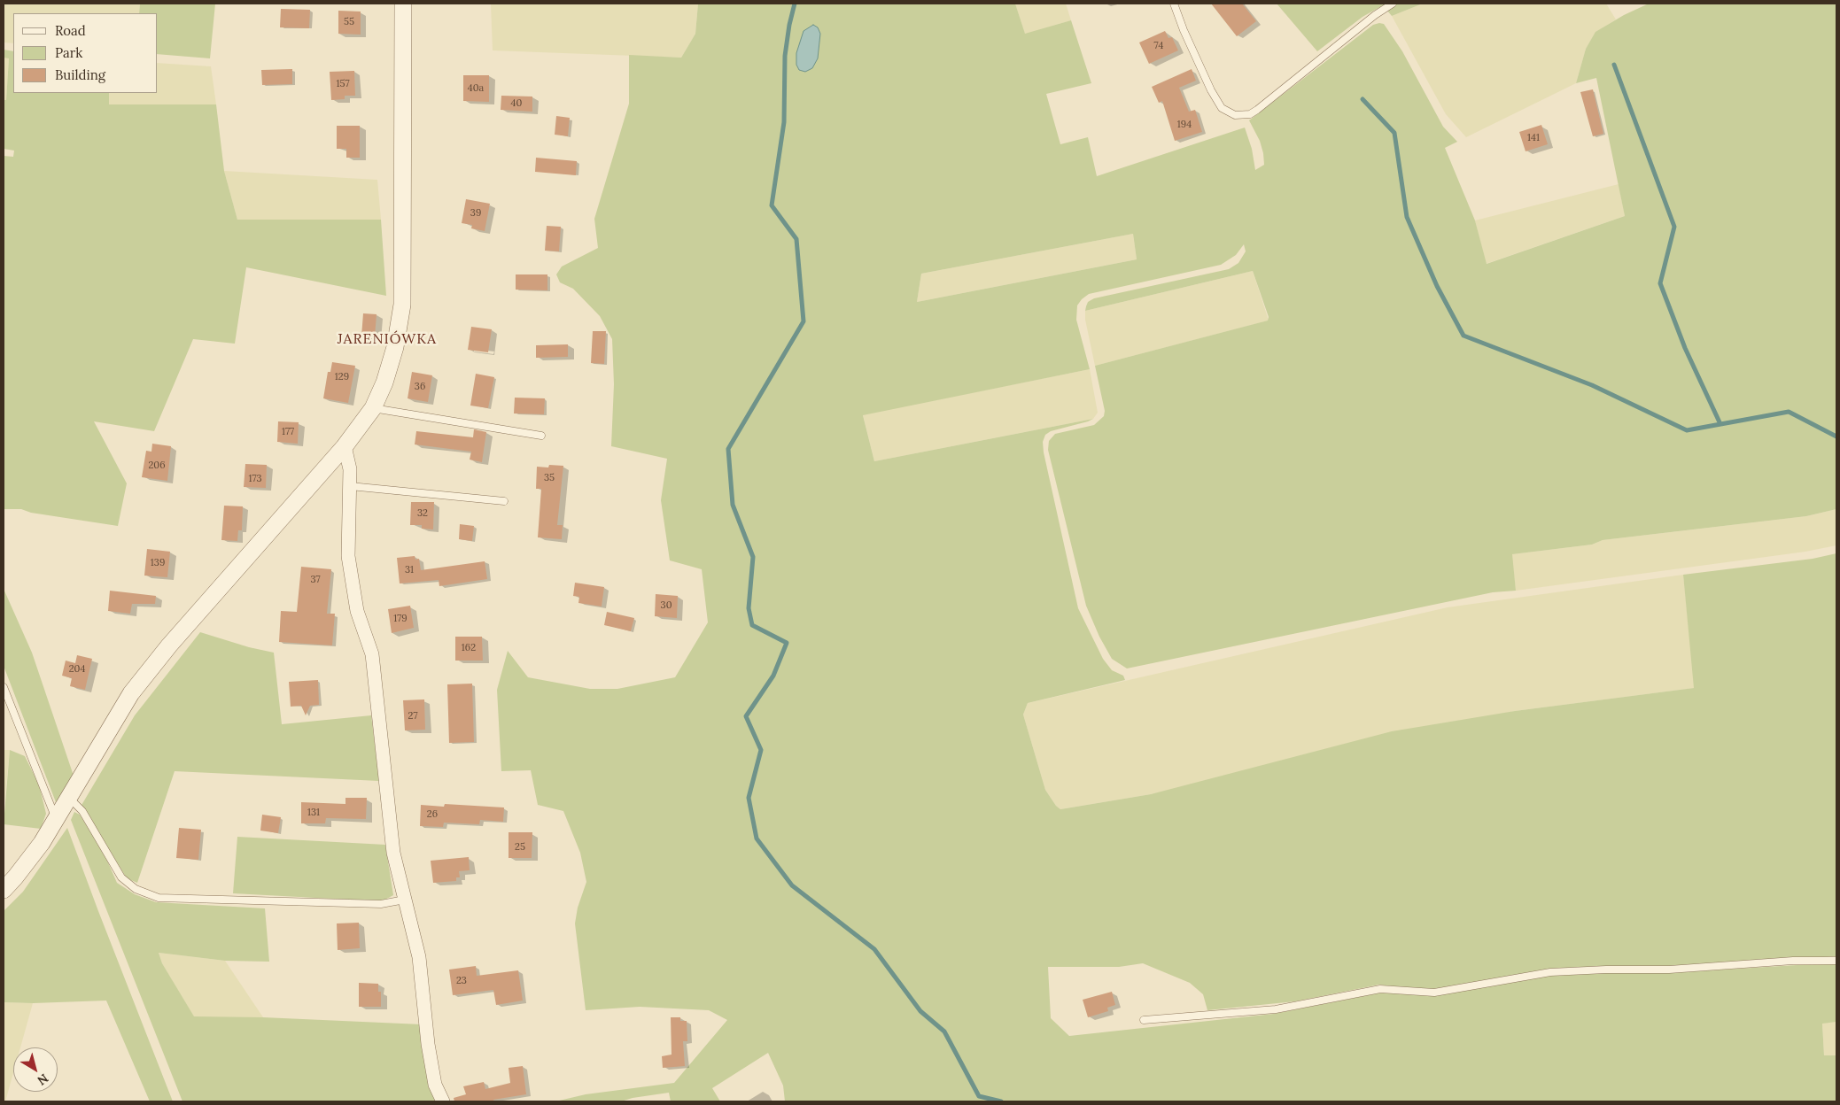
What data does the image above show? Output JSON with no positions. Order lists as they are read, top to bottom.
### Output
{
  "districts": ["JARENIÓWKA"],
  "house_numbers": [
    "55",
    "74",
    "157",
    "40a",
    "40",
    "194",
    "141",
    "39",
    "129",
    "36",
    "177",
    "206",
    "35",
    "173",
    "32",
    "139",
    "31",
    "37",
    "30",
    "179",
    "162",
    "204",
    "27",
    "131",
    "26",
    "25",
    "23"
  ],
  "legend": ["Road", "Park", "Building"],
  "north": "bottom right"
}
